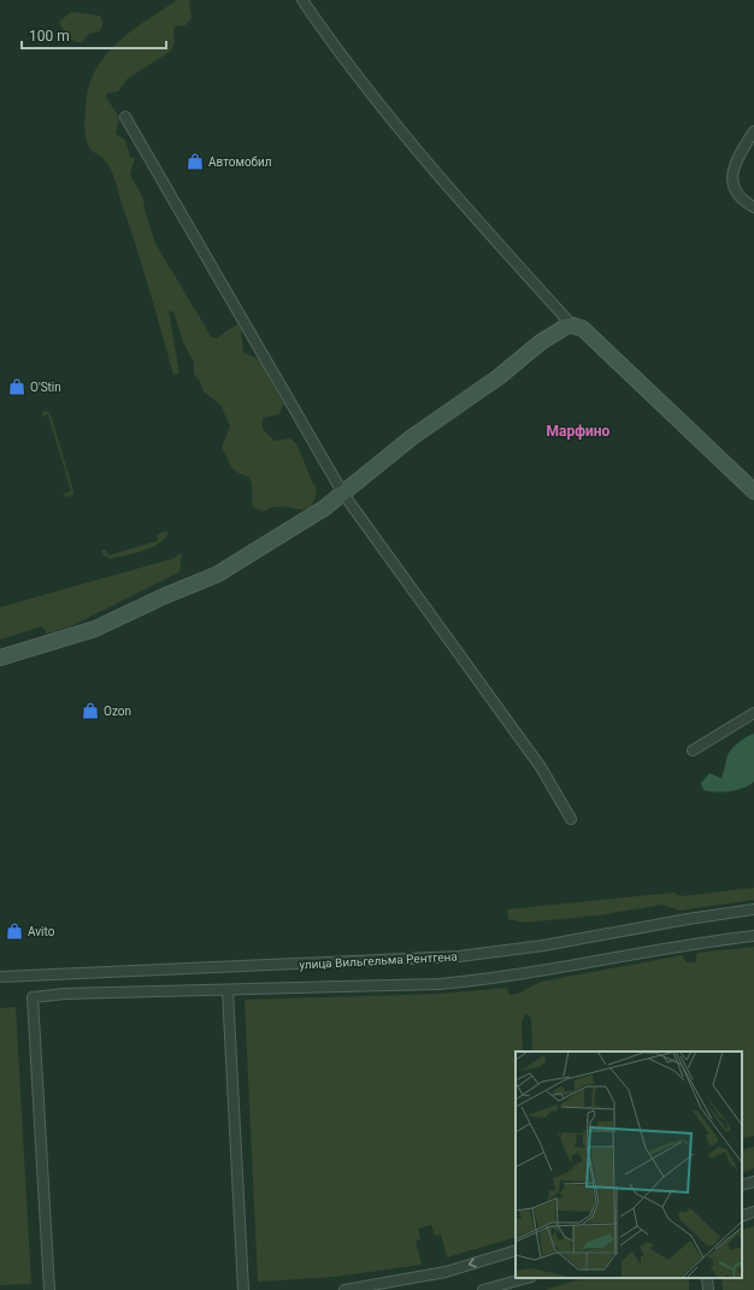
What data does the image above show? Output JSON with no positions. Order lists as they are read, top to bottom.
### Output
{
  "streets": {
    "street": ["улица Вильгельма Рентгена"]
  },
  "districts": ["Марфино"],
  "places": {
    "shop": [
      "Автомобил",
      "O'Stin",
      "Ozon",
      "Avito"
    ]
  },
  "scale_bar": "100 m"
}
